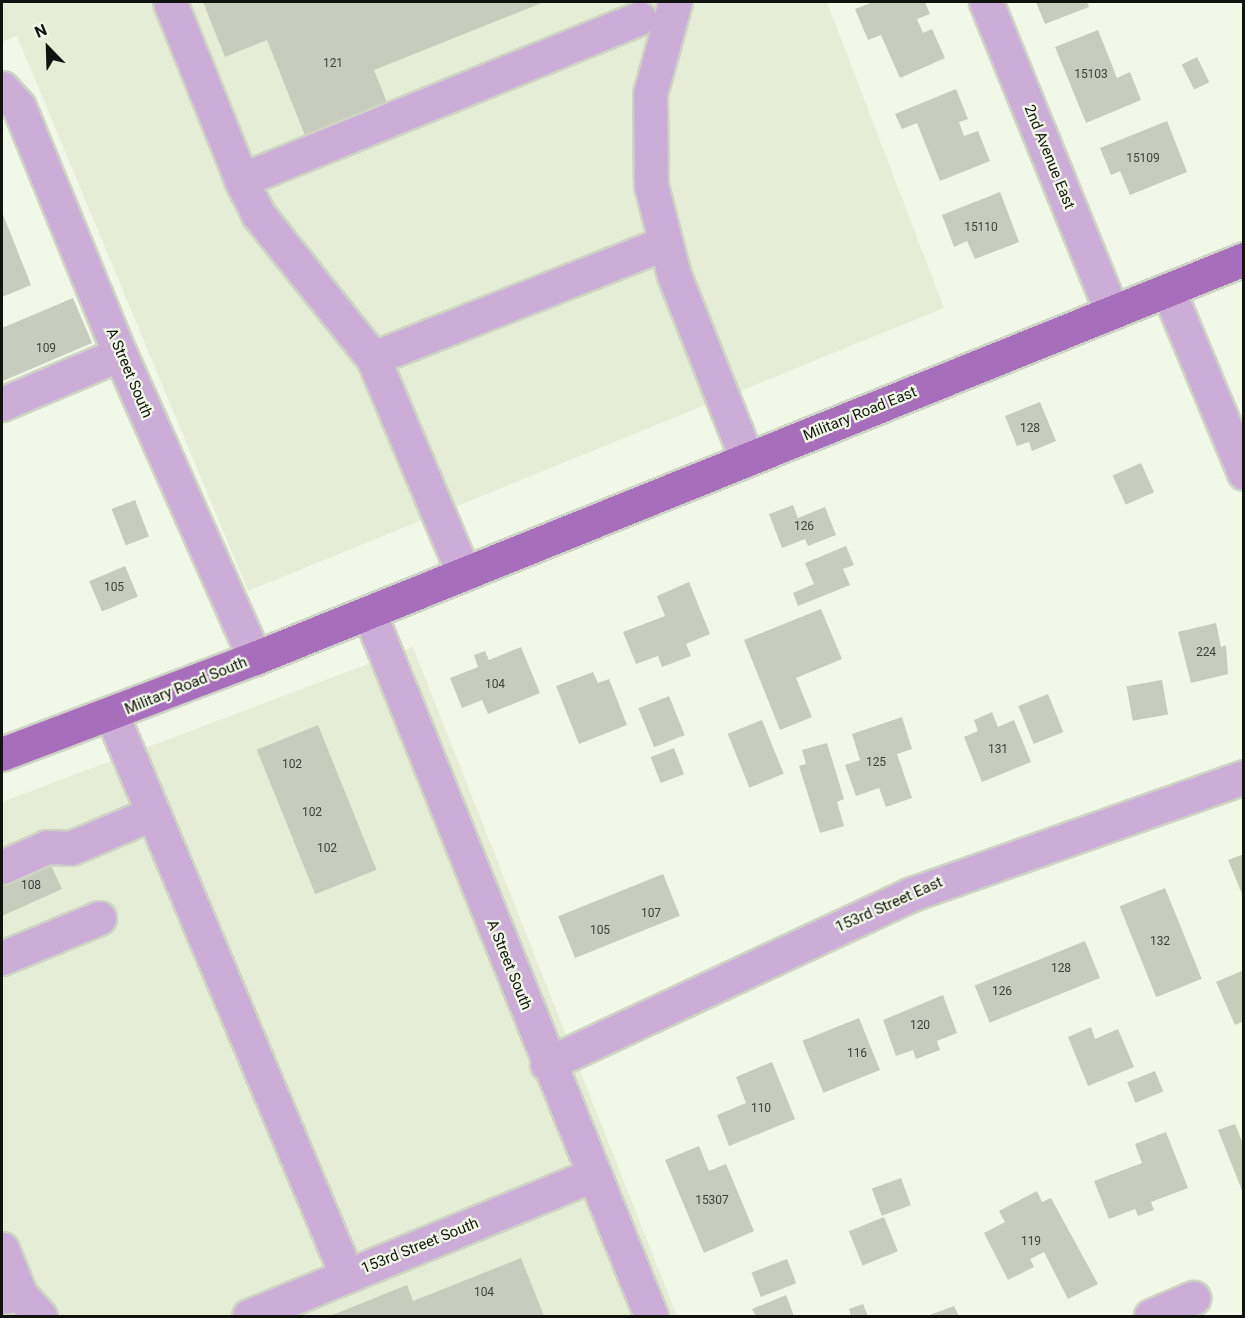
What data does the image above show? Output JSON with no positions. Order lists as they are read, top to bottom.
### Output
{
  "streets": {
    "main road": ["Military Road East", "Military Road South"],
    "street": [
      "2nd Avenue East",
      "A Street South",
      "153rd Street East",
      "153rd Street South"
    ]
  },
  "crossings": [
    ["2nd Avenue East", "Military Road East"],
    ["A Street South", "Military Road East"],
    ["A Street South", "Military Road South"],
    ["A Street South", "153rd Street East"],
    ["A Street South", "153rd Street South"],
    ["Military Road East", "Military Road South"]
  ],
  "house_numbers": [
    "121",
    "15103",
    "15109",
    "15110",
    "109",
    "128",
    "126",
    "105",
    "224",
    "104",
    "131",
    "125",
    "102",
    "102",
    "102",
    "108",
    "107",
    "105",
    "132",
    "128",
    "126",
    "120",
    "116",
    "110",
    "15307",
    "119",
    "104"
  ],
  "north": "top left"
}
